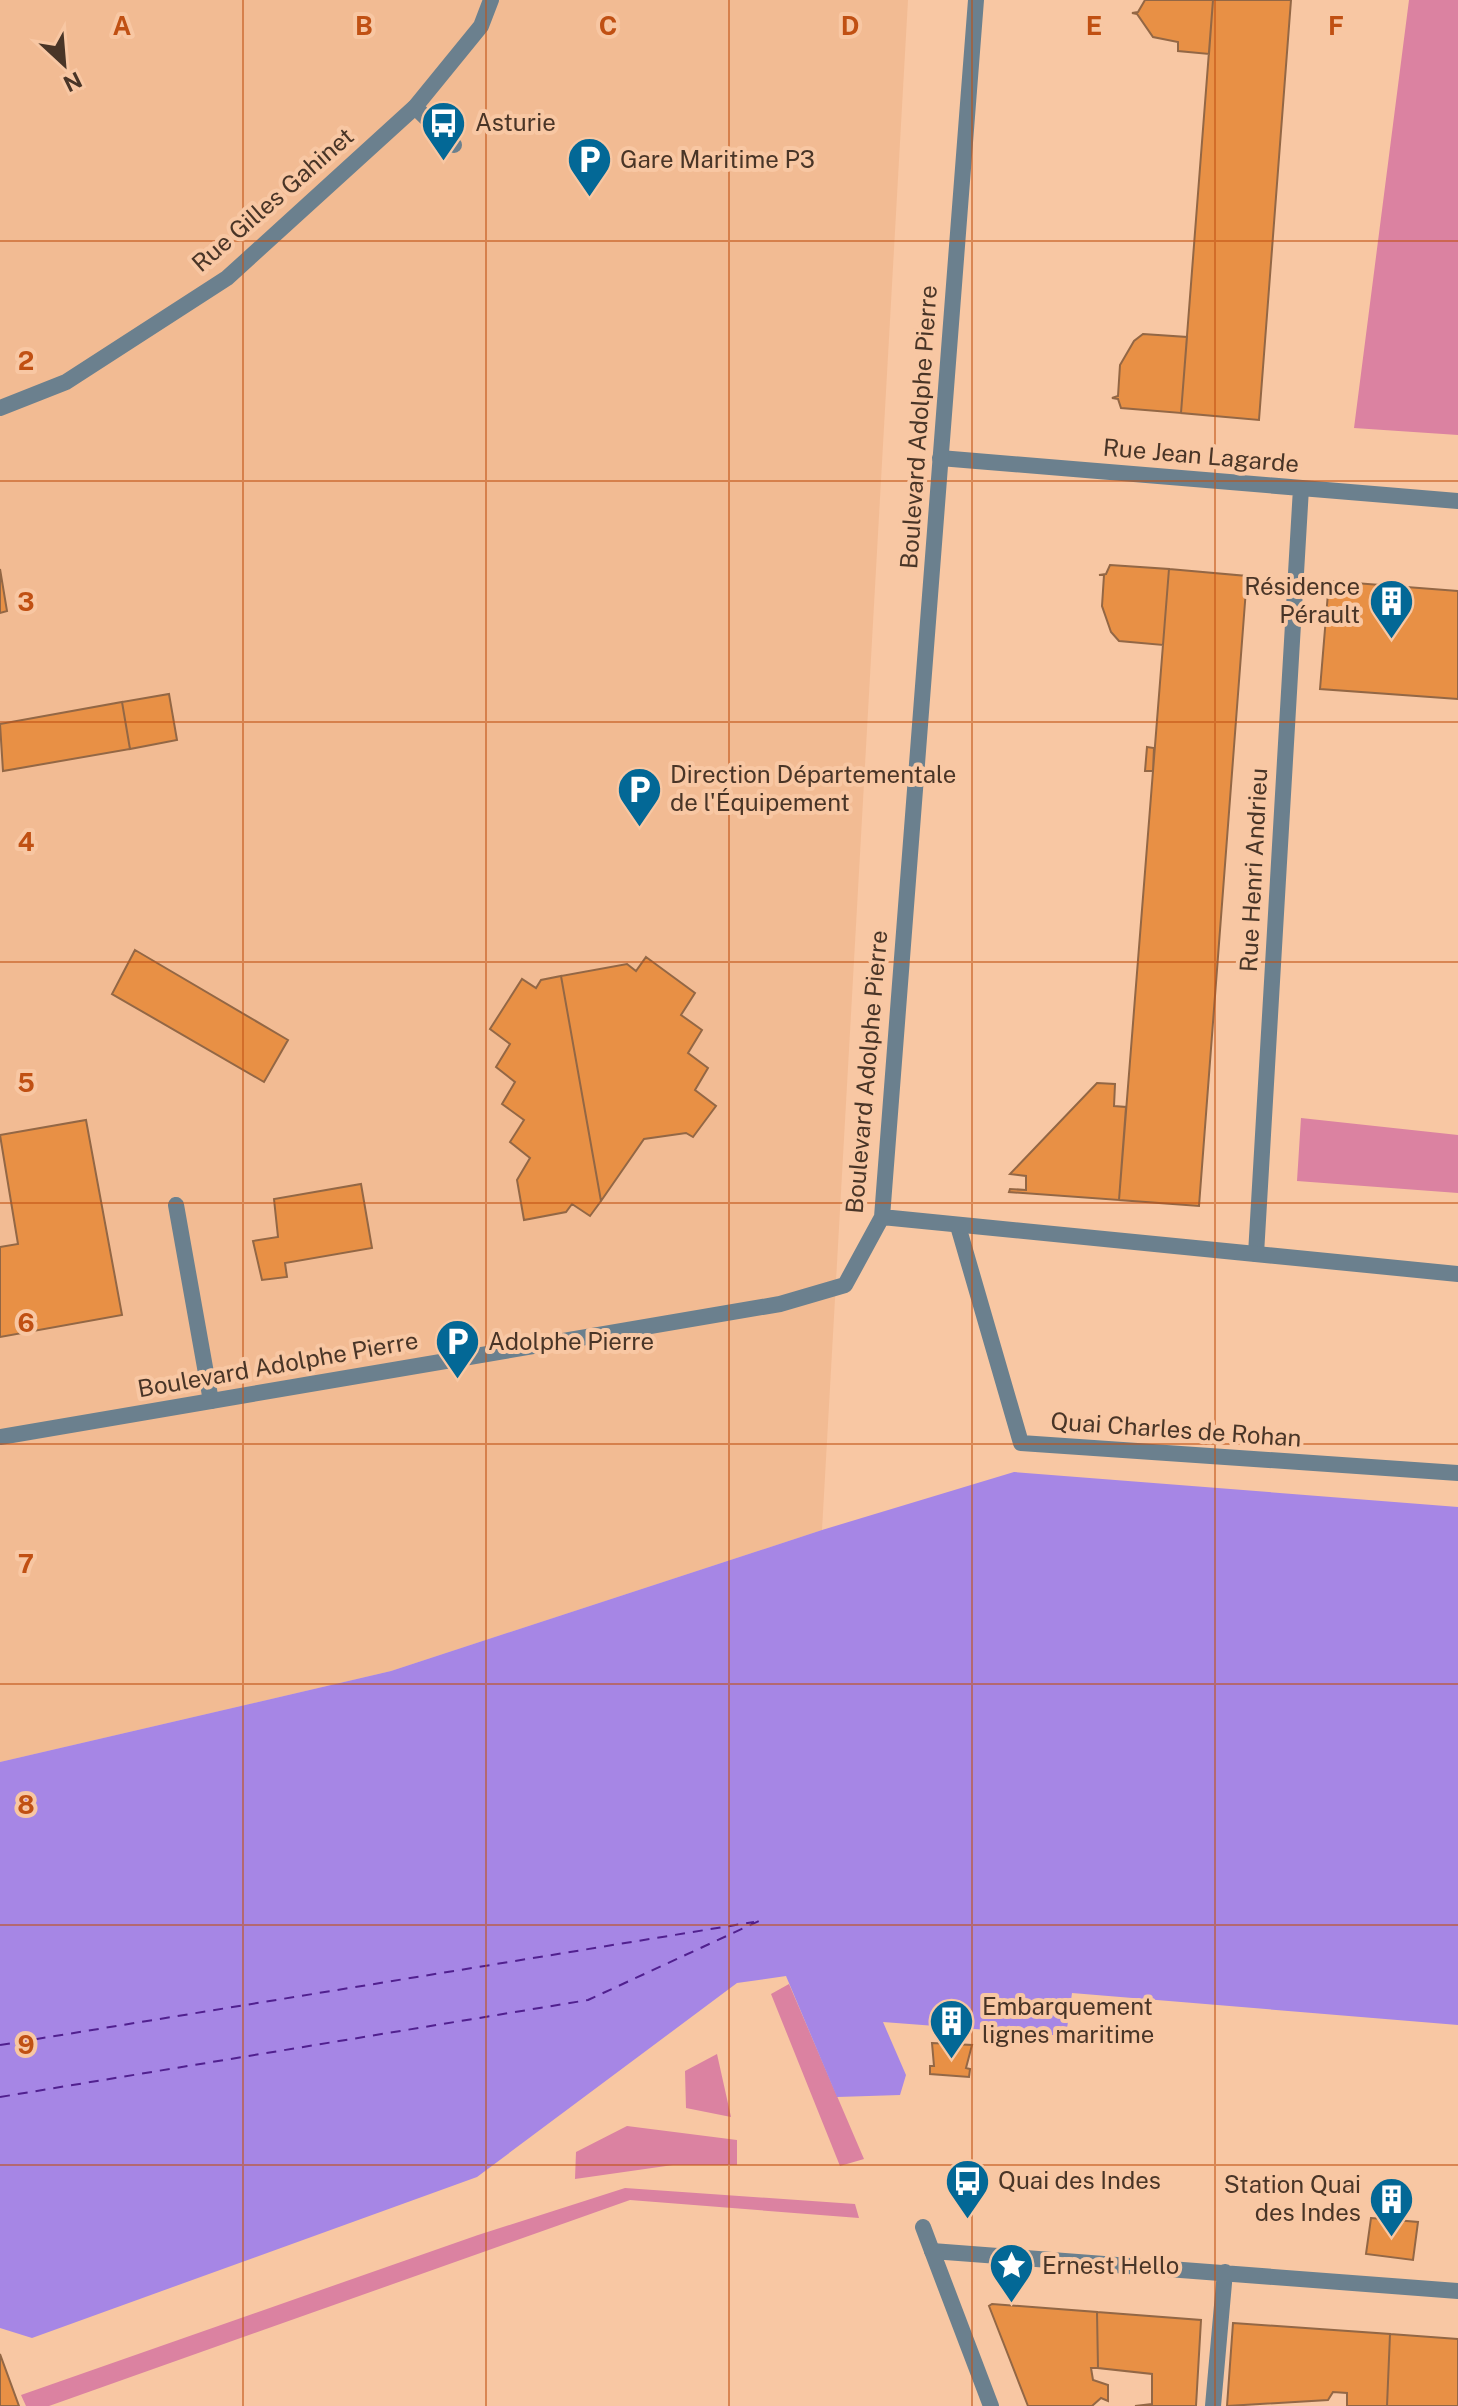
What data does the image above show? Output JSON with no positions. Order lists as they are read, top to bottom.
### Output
{
  "streets": {
    "street": [
      "Rue Gilles Gahinet",
      "Boulevard Adolphe Pierre",
      "Rue Jean Lagarde",
      "Rue Henri Andrieu",
      "Quai Charles de Rohan"
    ]
  },
  "crossings": [
    ["Boulevard Adolphe Pierre", "Rue Jean Lagarde"],
    ["Rue Jean Lagarde", "Rue Henri Andrieu"]
  ],
  "places": {
    "bus stop": ["Asturie", "Quai des Indes"],
    "parking": ["Gare Maritime P3", "Direction Départementale de l'Équipement", "Adolphe Pierre"],
    "building": ["Résidence Pérault", "Embarquement lignes maritime", "Station Quai des Indes"],
    "place": ["Ernest Hello"]
  },
  "north": "bottom right",
  "grid": {
    "columns": [
      "A",
      "B",
      "C",
      "D",
      "E",
      "F"
    ],
    "rows": [
      "2",
      "3",
      "4",
      "5",
      "6",
      "7",
      "8",
      "9"
    ]
  }
}
